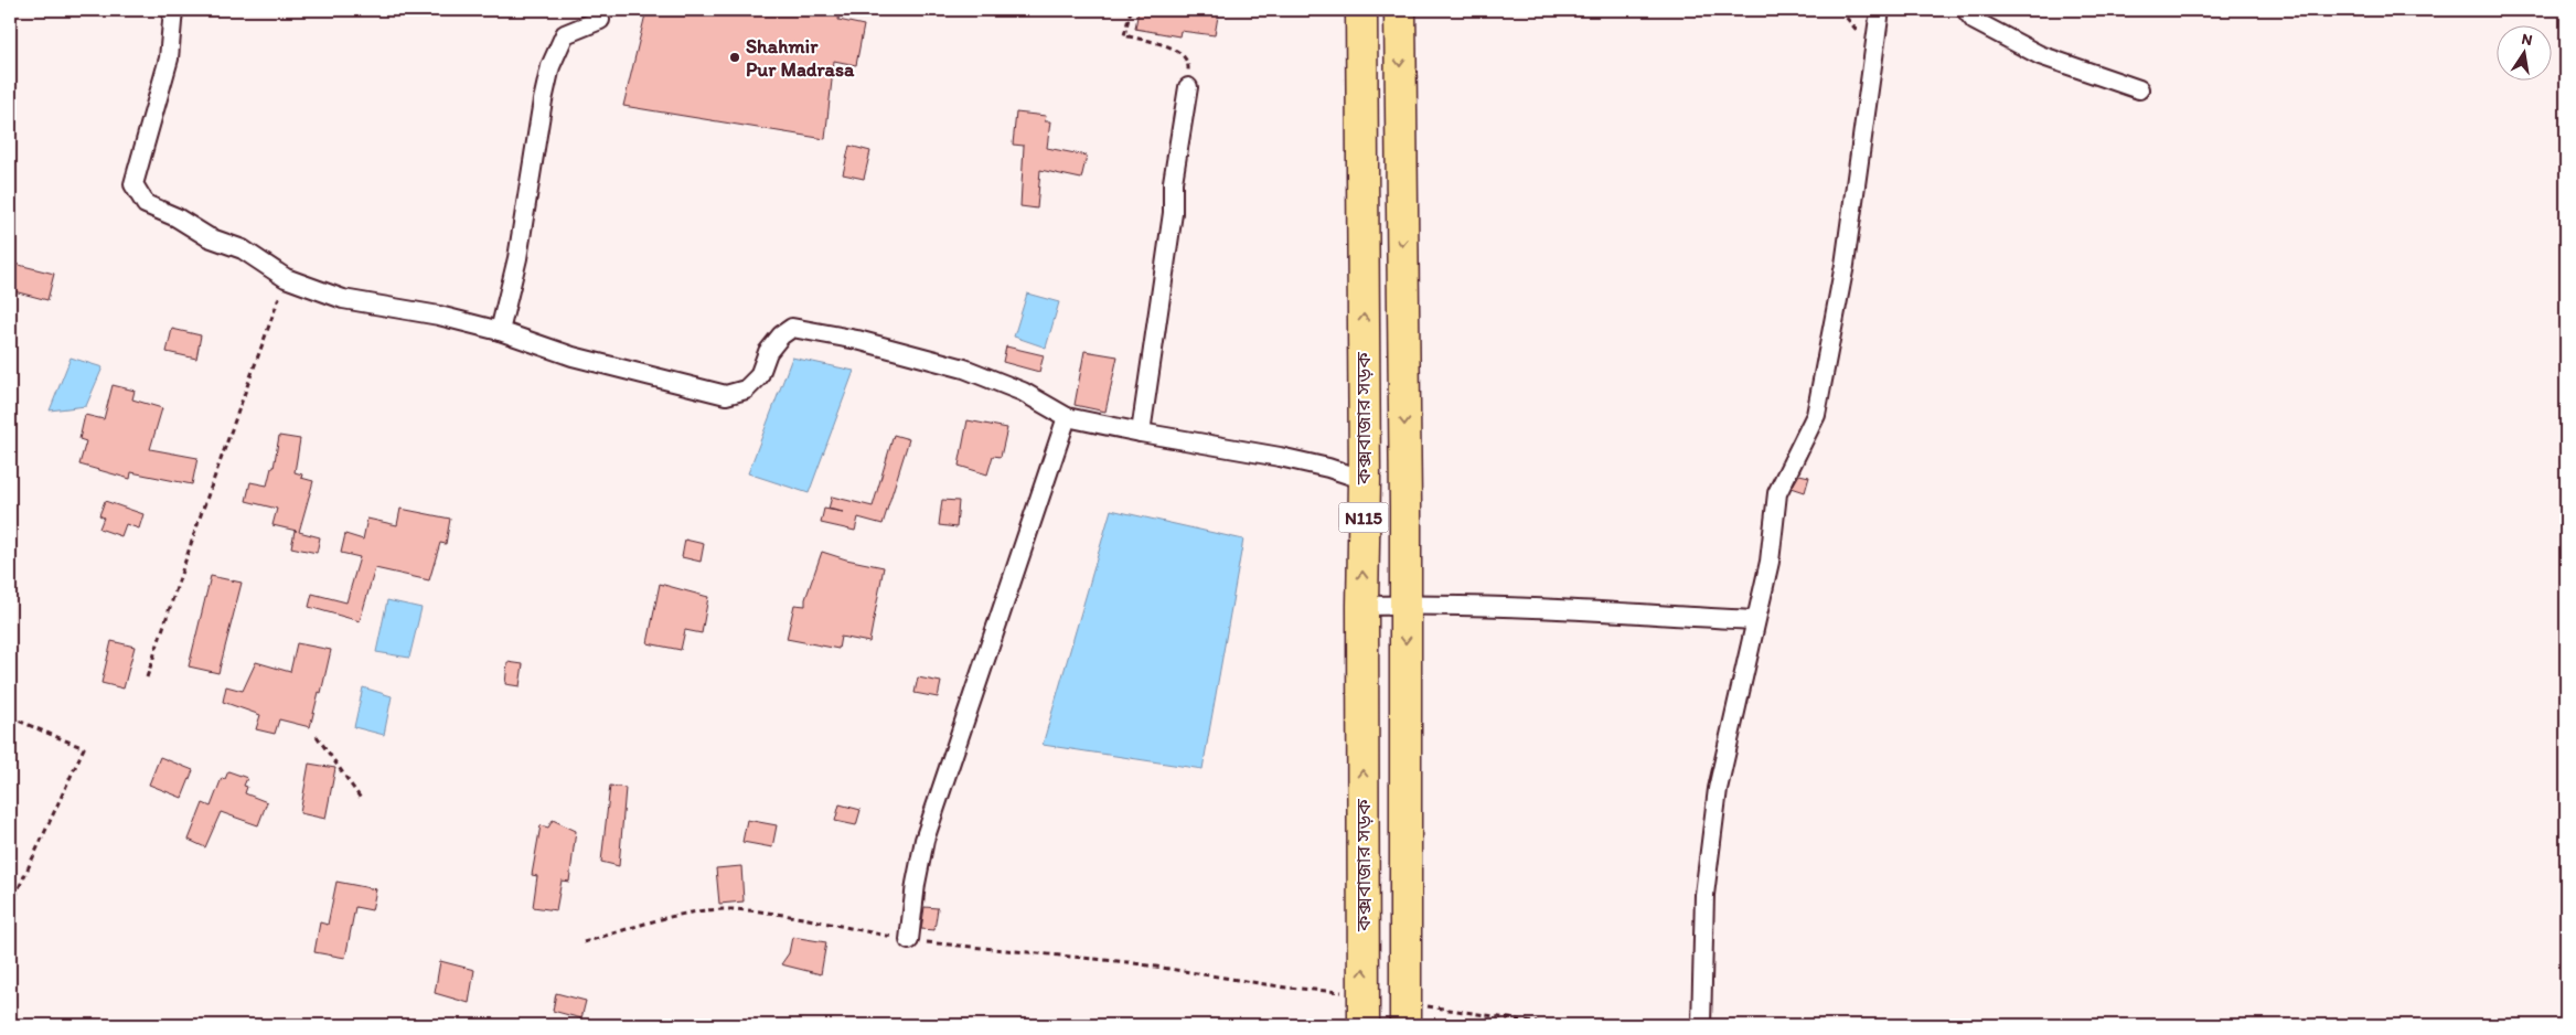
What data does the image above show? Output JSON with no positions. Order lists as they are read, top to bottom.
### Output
{
  "streets": {
    "highway": ["কক্সবাজার সড়ক", "N115"]
  },
  "places": ["Shahmir Pur Madrasa"],
  "north": "top"
}
